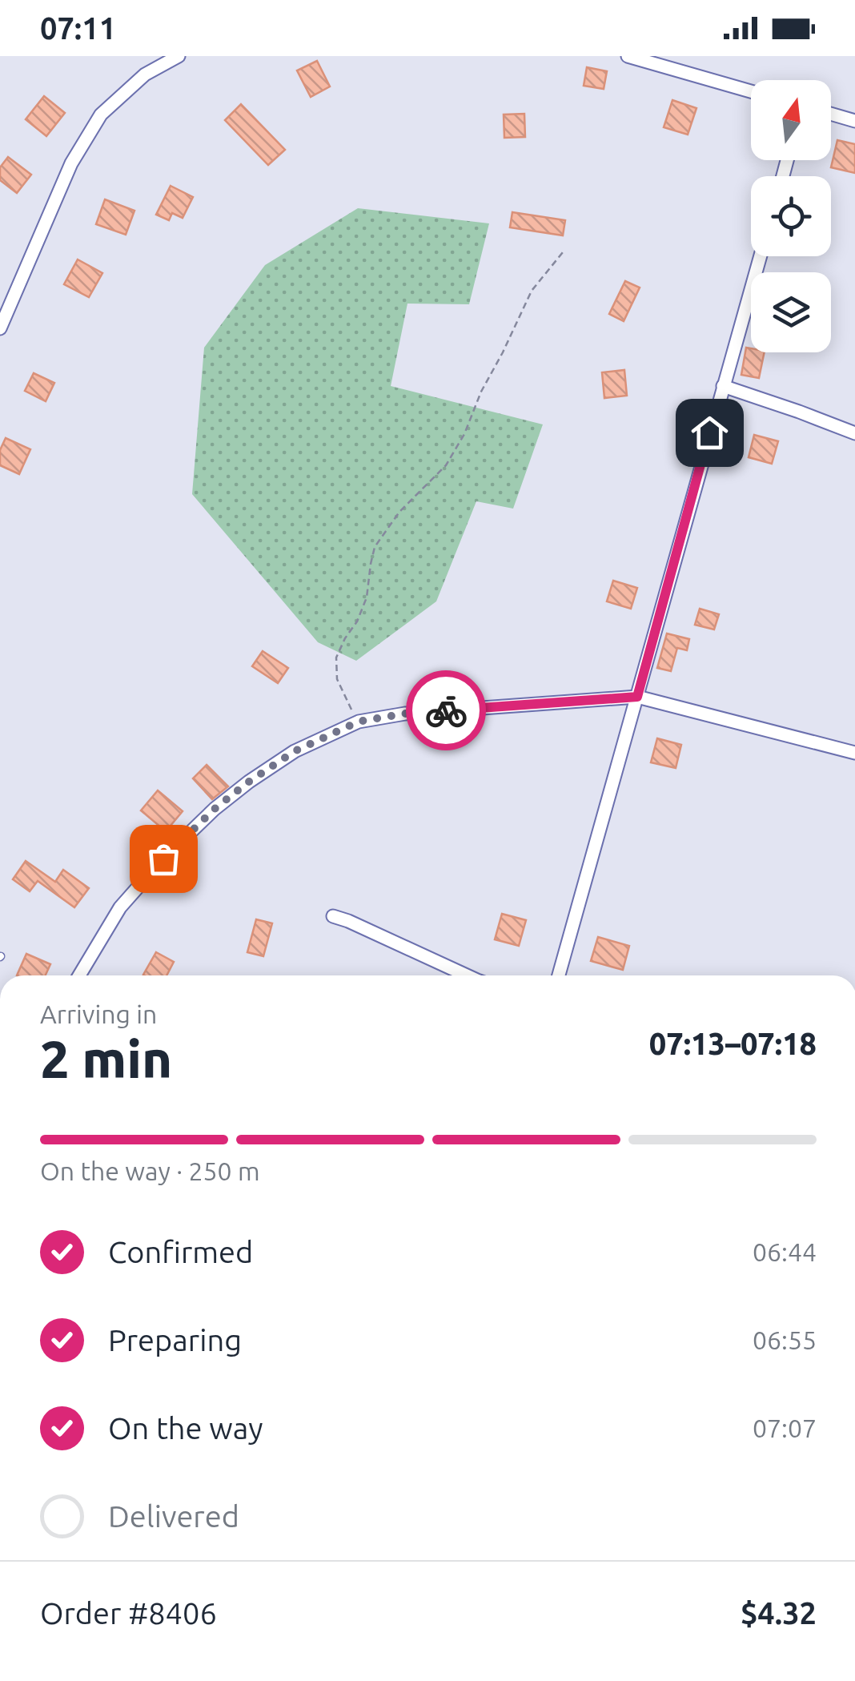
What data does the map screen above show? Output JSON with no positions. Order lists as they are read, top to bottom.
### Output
{
  "north": "top",
  "page": {
    "status": "07:11",
    "heading": ["2 min", "Arriving in", "07:13–07:18"],
    "panel": ["Order #8406", "$4.32"],
    "bar": "On the way · 250 m",
    "list": [
      ["Confirmed", "06:44"],
      ["Preparing", "06:55"],
      ["On the way", "07:07"],
      "Delivered"
    ]
  }
}
